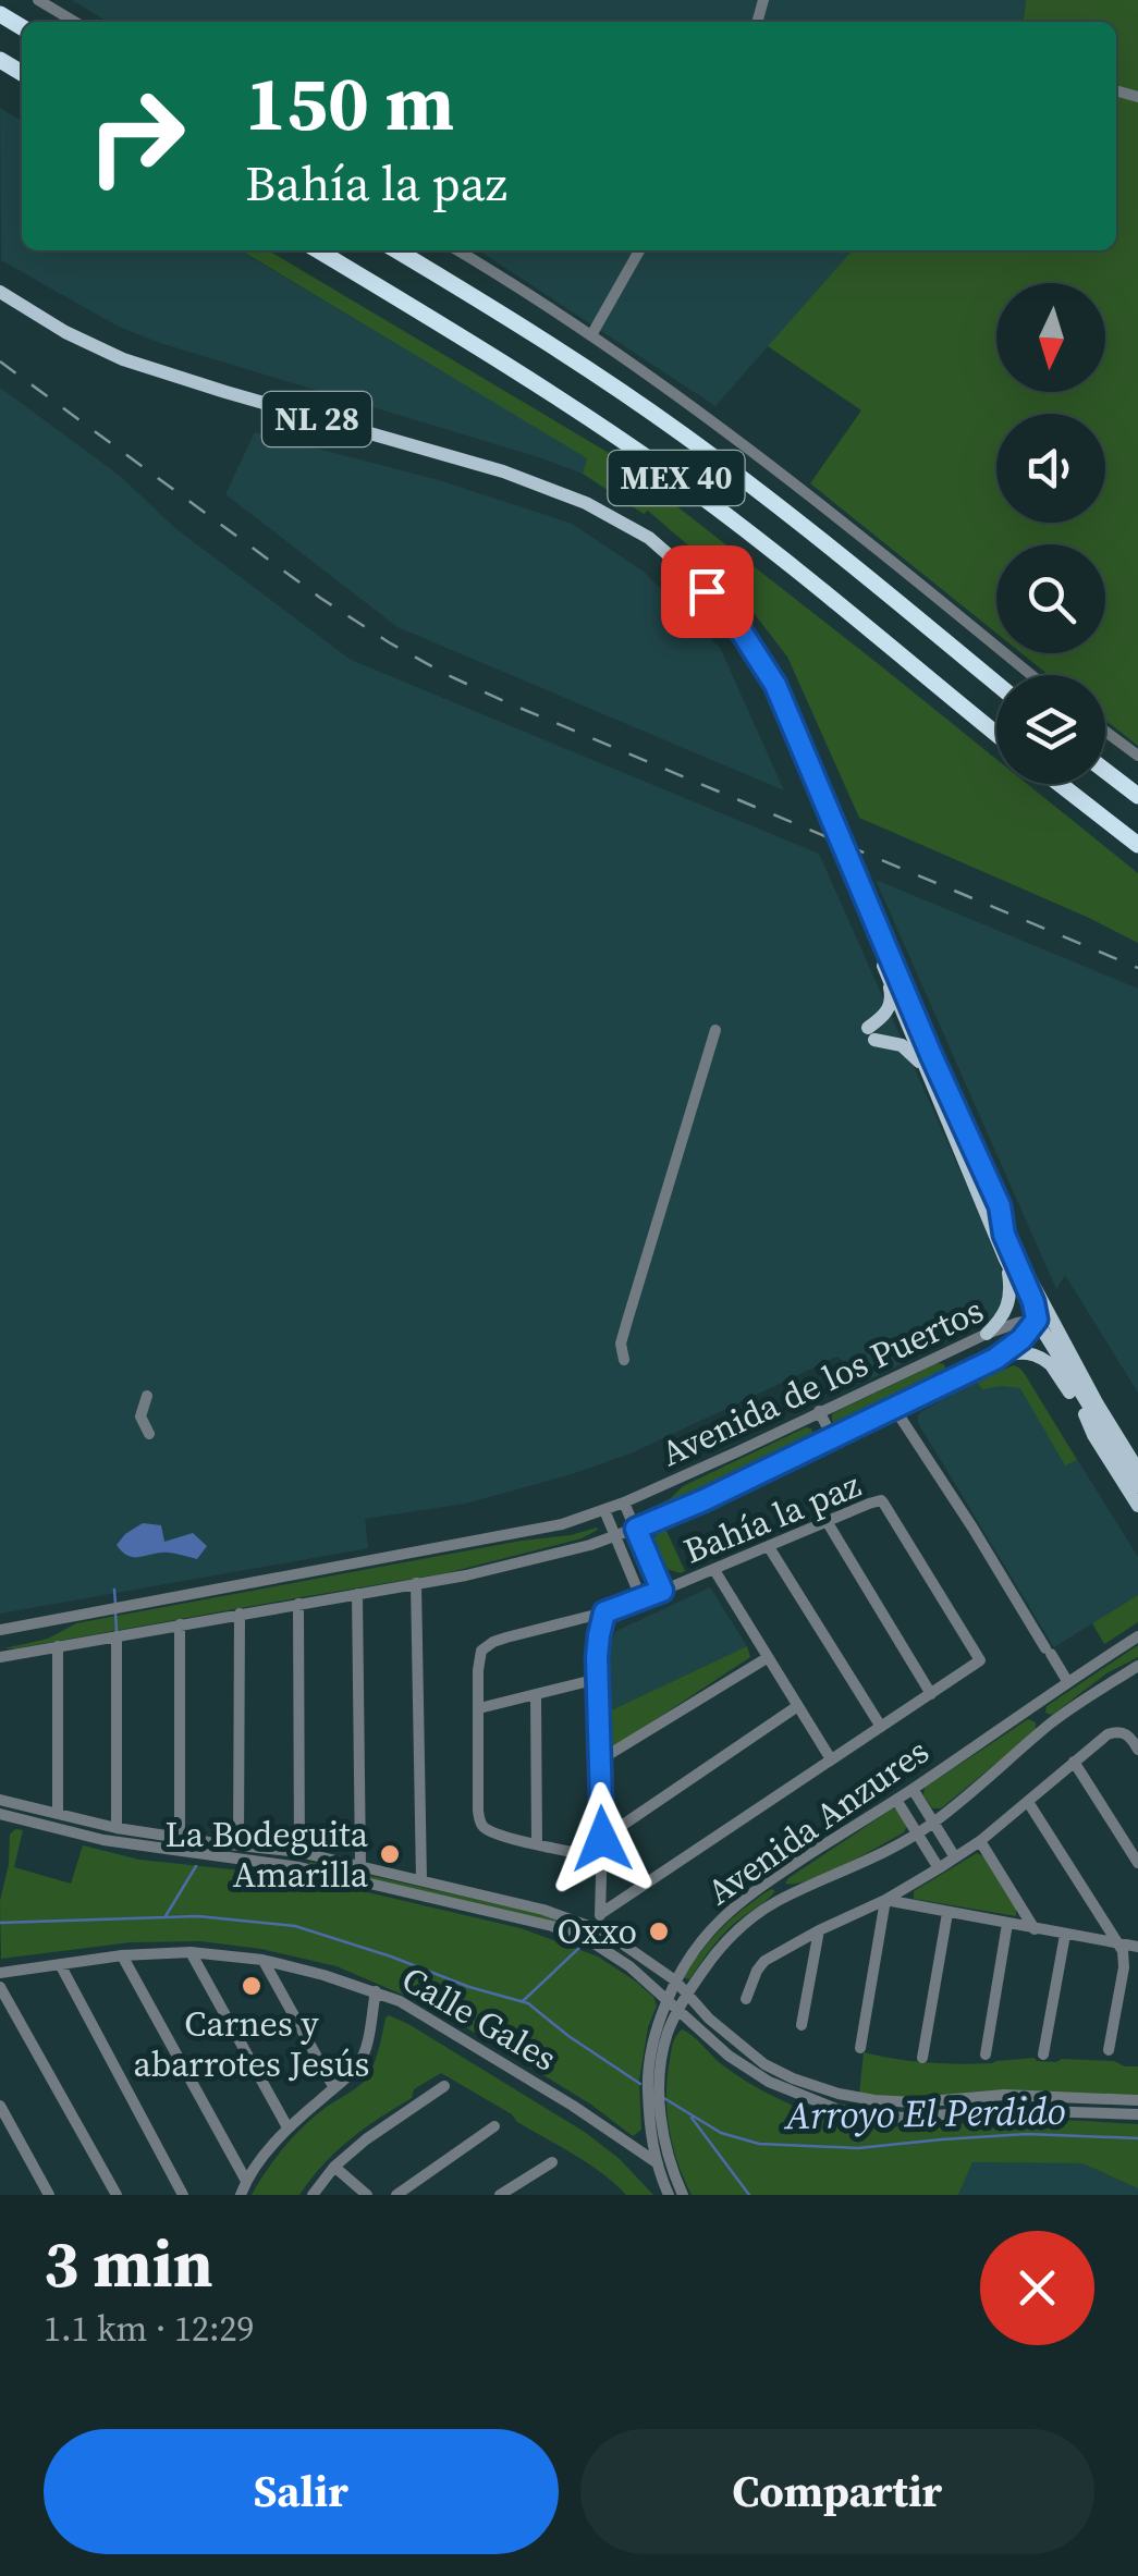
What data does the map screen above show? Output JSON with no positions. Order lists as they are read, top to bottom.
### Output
{
  "streets": {
    "highway": ["MEX 40"],
    "main road": ["NL 28"],
    "street": [
      "Avenida de los Puertos",
      "Bahía la paz",
      "Avenida Anzures",
      "Calle Gales"
    ]
  },
  "crossings": [
    ["NL 28", "Avenida de los Puertos"],
    ["Avenida Anzures", "Calle Gales"]
  ],
  "water": ["Arroyo El Perdido"],
  "places": ["La Bodeguita Amarilla", "Oxxo", "Carnes y abarrotes Jesús"],
  "north": "bottom",
  "page": {
    "turn": ["150 m", "Bahía la paz"],
    "heading": ["3 min", "1.1 km · 12:29"],
    "buttons": ["Salir", "Compartir"]
  }
}
